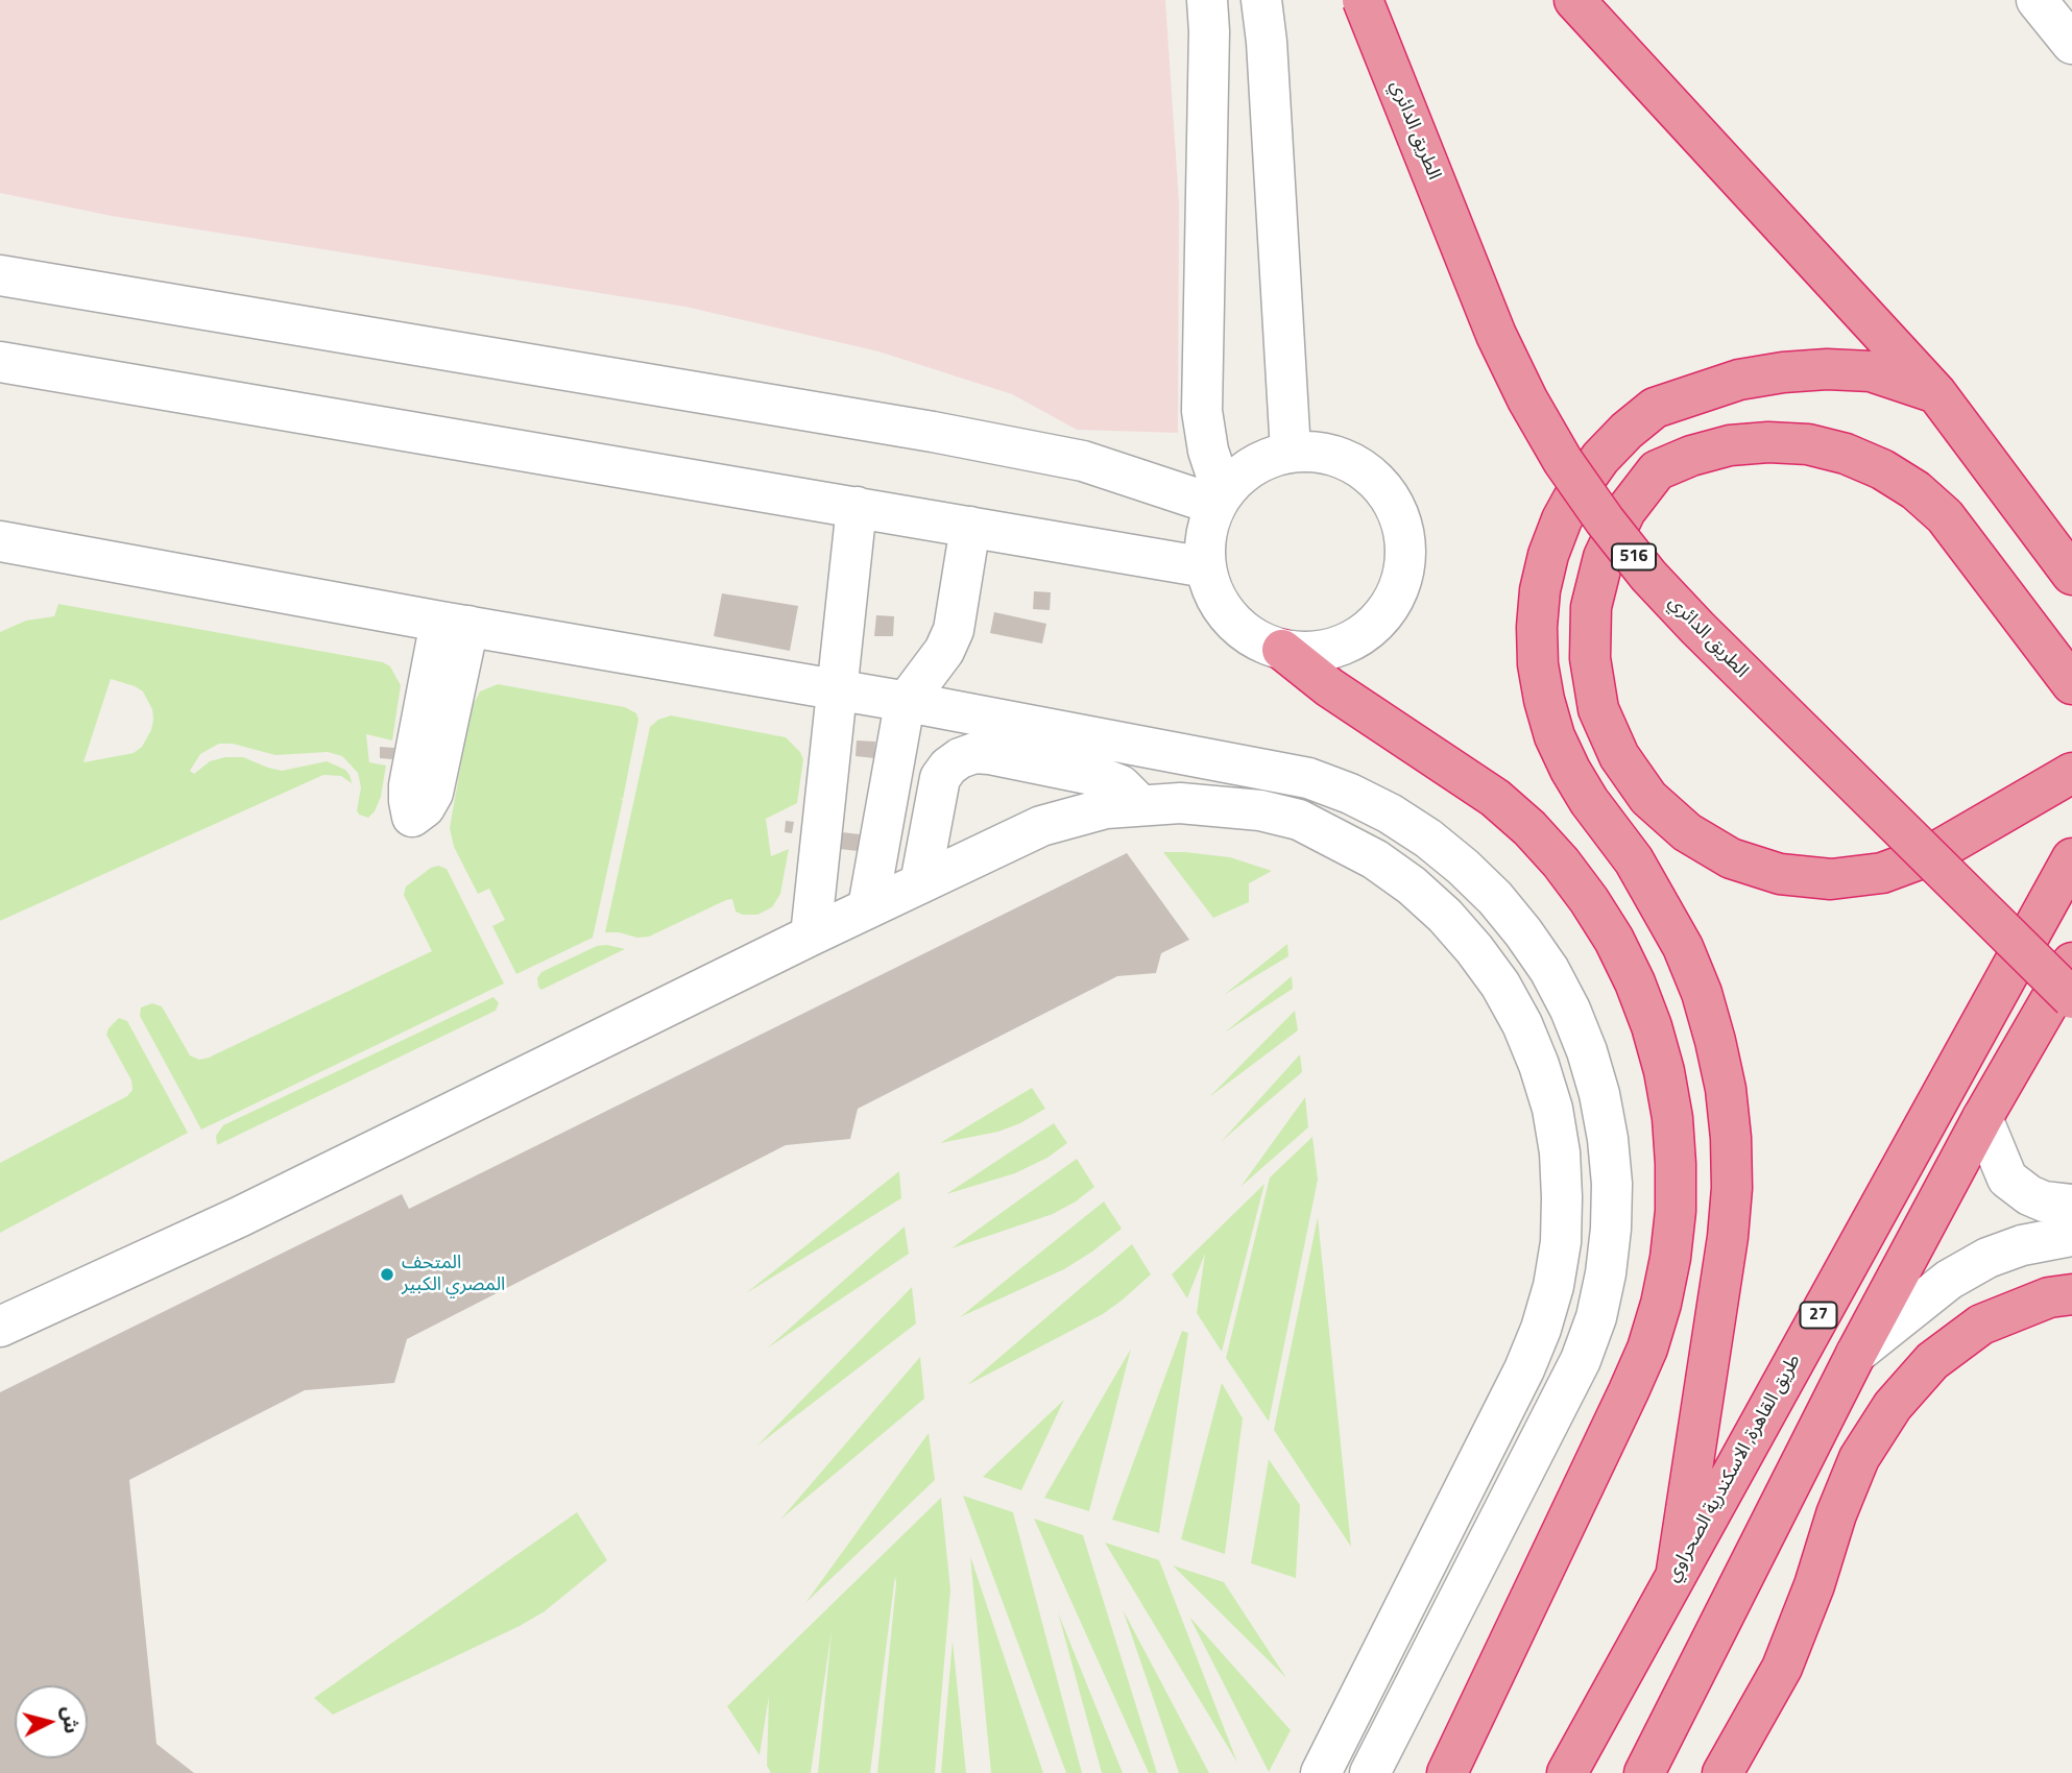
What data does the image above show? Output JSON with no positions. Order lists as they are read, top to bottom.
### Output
{
  "streets": {
    "highway": [
      "الطريق الدائري",
      "516",
      "27",
      "طريق القاهرة, الاسكندرية الصحراوي"
    ]
  },
  "places": ["المتحف المصري الكبير"],
  "north": "right"
}
